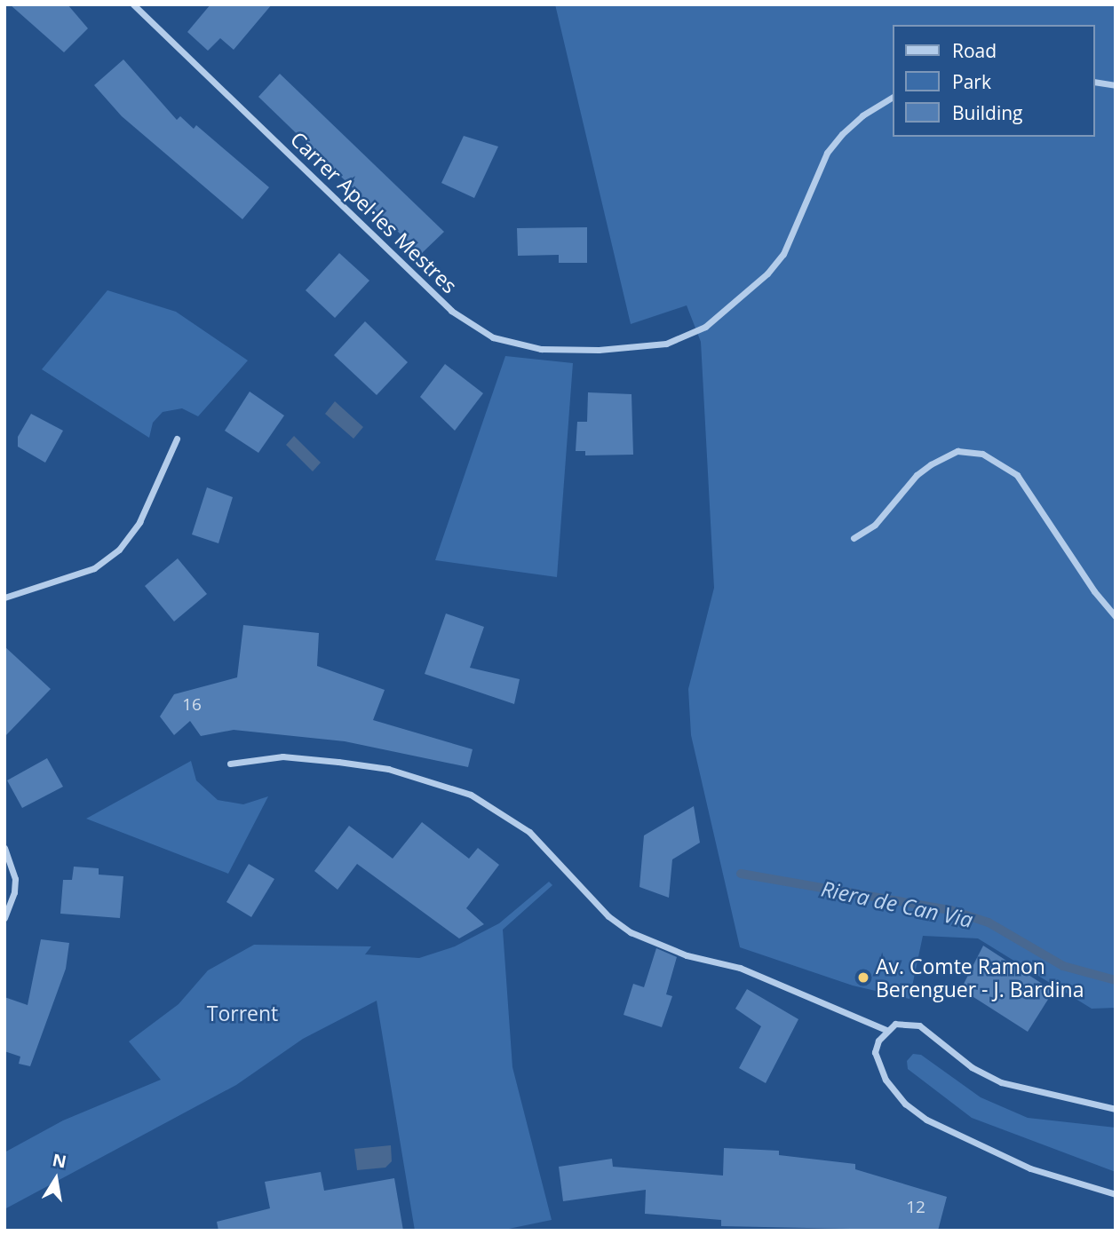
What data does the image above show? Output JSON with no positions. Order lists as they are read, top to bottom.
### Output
{
  "streets": {
    "street": ["Carrer Apel·les Mestres"]
  },
  "water": ["Riera de Can Via"],
  "parks": ["Torrent"],
  "places": ["Av. Comte Ramon Berenguer - J. Bardina"],
  "house_numbers": ["16", "12"],
  "legend": ["Road", "Park", "Building"],
  "north": "top"
}
